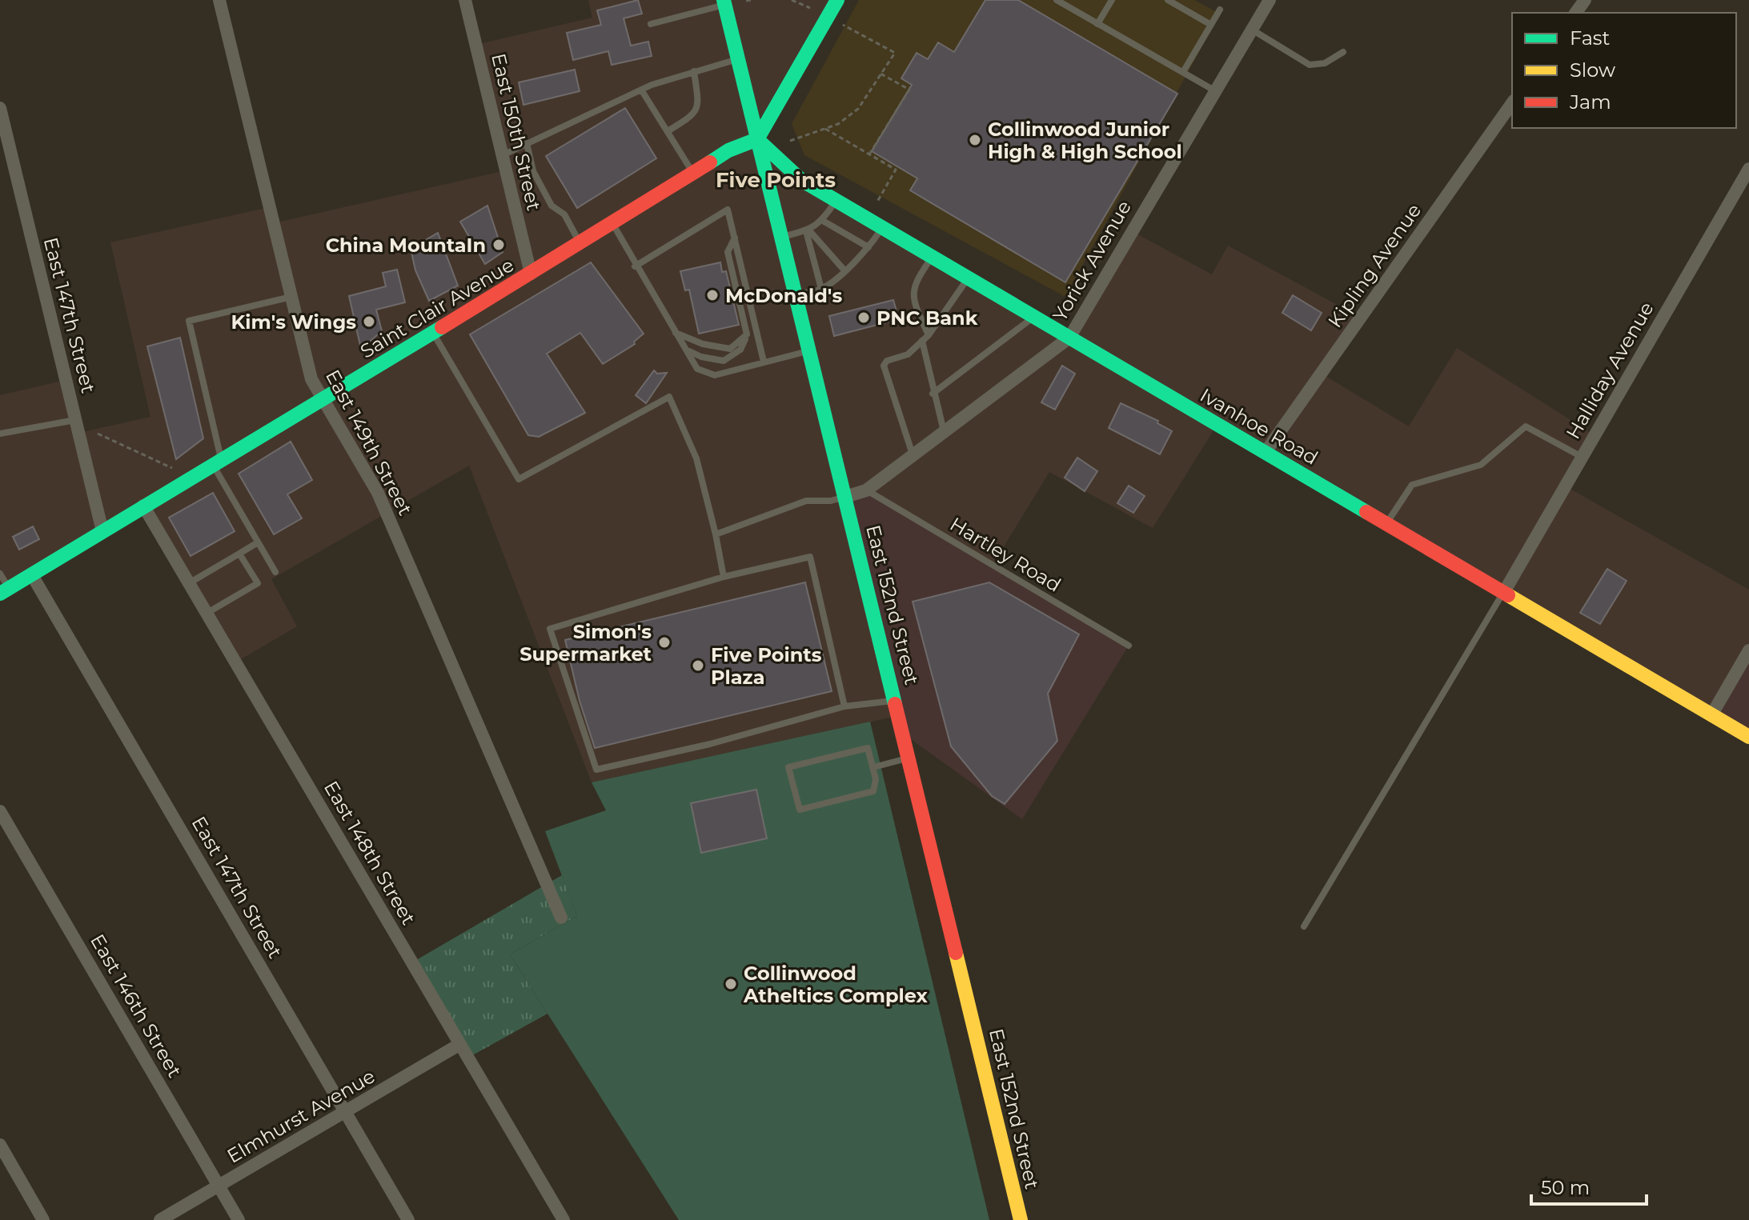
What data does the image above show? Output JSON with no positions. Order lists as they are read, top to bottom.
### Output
{
  "streets": {
    "street": [
      "East 150th Street",
      "Yorick Avenue",
      "Kipling Avenue",
      "Saint Clair Avenue",
      "East 147th Street",
      "Halliday Avenue",
      "Ivanhoe Road",
      "East 149th Street",
      "East 152nd Street",
      "East 148th Street",
      "East 146th Street",
      "Elmhurst Avenue"
    ],
    "lane": ["Hartley Road"]
  },
  "crossings": [
    ["East 150th Street", "Saint Clair Avenue"],
    ["Yorick Avenue", "Ivanhoe Road"],
    ["Yorick Avenue", "Hartley Road"],
    ["Yorick Avenue", "East 152nd Street"],
    ["Kipling Avenue", "Ivanhoe Road"],
    ["Saint Clair Avenue", "East 147th Street"],
    ["Saint Clair Avenue", "Ivanhoe Road"],
    ["Saint Clair Avenue", "East 149th Street"],
    ["Saint Clair Avenue", "East 152nd Street"],
    ["Saint Clair Avenue", "East 148th Street"],
    ["East 147th Street", "Elmhurst Avenue"],
    ["Halliday Avenue", "Ivanhoe Road"],
    ["Ivanhoe Road", "East 152nd Street"],
    ["East 148th Street", "Elmhurst Avenue"],
    ["East 146th Street", "Elmhurst Avenue"]
  ],
  "districts": ["Five Points"],
  "places": [
    "Collinwood Junior High & High School",
    "China MountaIn",
    "McDonald's",
    "PNC Bank",
    "Kim's Wings",
    "Simon's Supermarket",
    "Five Points Plaza",
    "Collinwood Atheltics Complex"
  ],
  "legend": ["Fast", "Slow", "Jam"],
  "scale_bar": "50 m"
}
